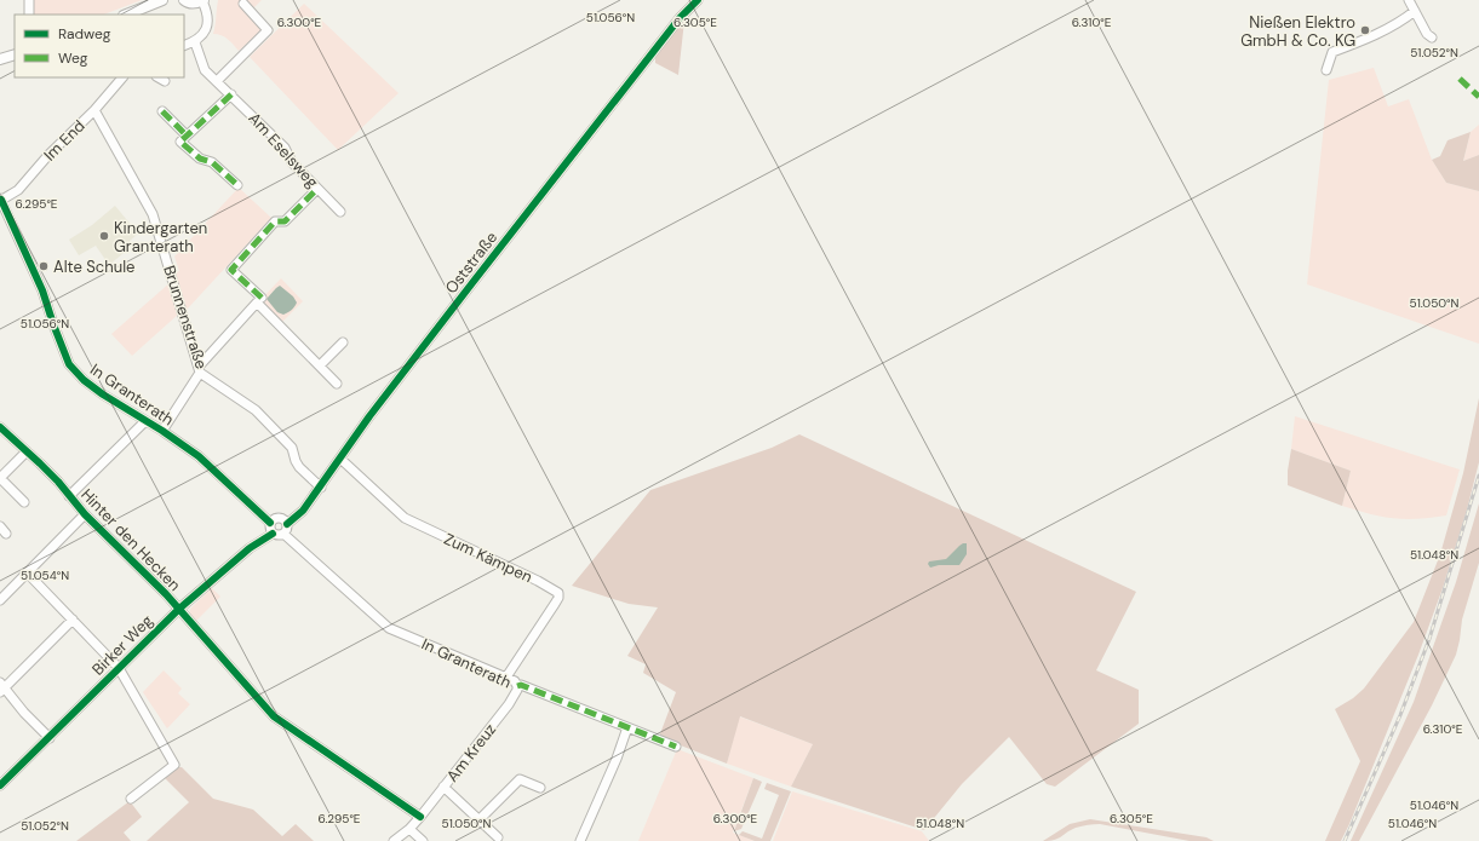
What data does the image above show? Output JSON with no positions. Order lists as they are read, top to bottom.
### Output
{
  "streets": {
    "street": [
      "Im End",
      "Am Eselsweg",
      "Oststraße",
      "Brunnenstraße",
      "In Granterath",
      "Hinter den Hecken",
      "Zum Kämpen",
      "Birker Weg",
      "Am Kreuz"
    ]
  },
  "crossings": [
    ["Im End", "Brunnenstraße"],
    ["Im End", "In Granterath"],
    ["Oststraße", "Brunnenstraße"],
    ["Oststraße", "In Granterath"],
    ["Oststraße", "Zum Kämpen"],
    ["Oststraße", "Birker Weg"],
    ["In Granterath", "Zum Kämpen"],
    ["In Granterath", "Birker Weg"],
    ["In Granterath", "Am Kreuz"],
    ["Hinter den Hecken", "Birker Weg"],
    ["Hinter den Hecken", "Am Kreuz"]
  ],
  "places": ["Nießen Elektro GmbH & Co. KG", "Kindergarten Granterath", "Alte Schule"],
  "legend": ["Radweg", "Weg"],
  "coordinates": [
    "51.056°N",
    "6.300°E",
    "6.305°E",
    "6.310°E",
    "51.052°N",
    "6.295°E",
    "51.050°N",
    "51.048°N",
    "51.054°N",
    "51.046°N"
  ]
}
